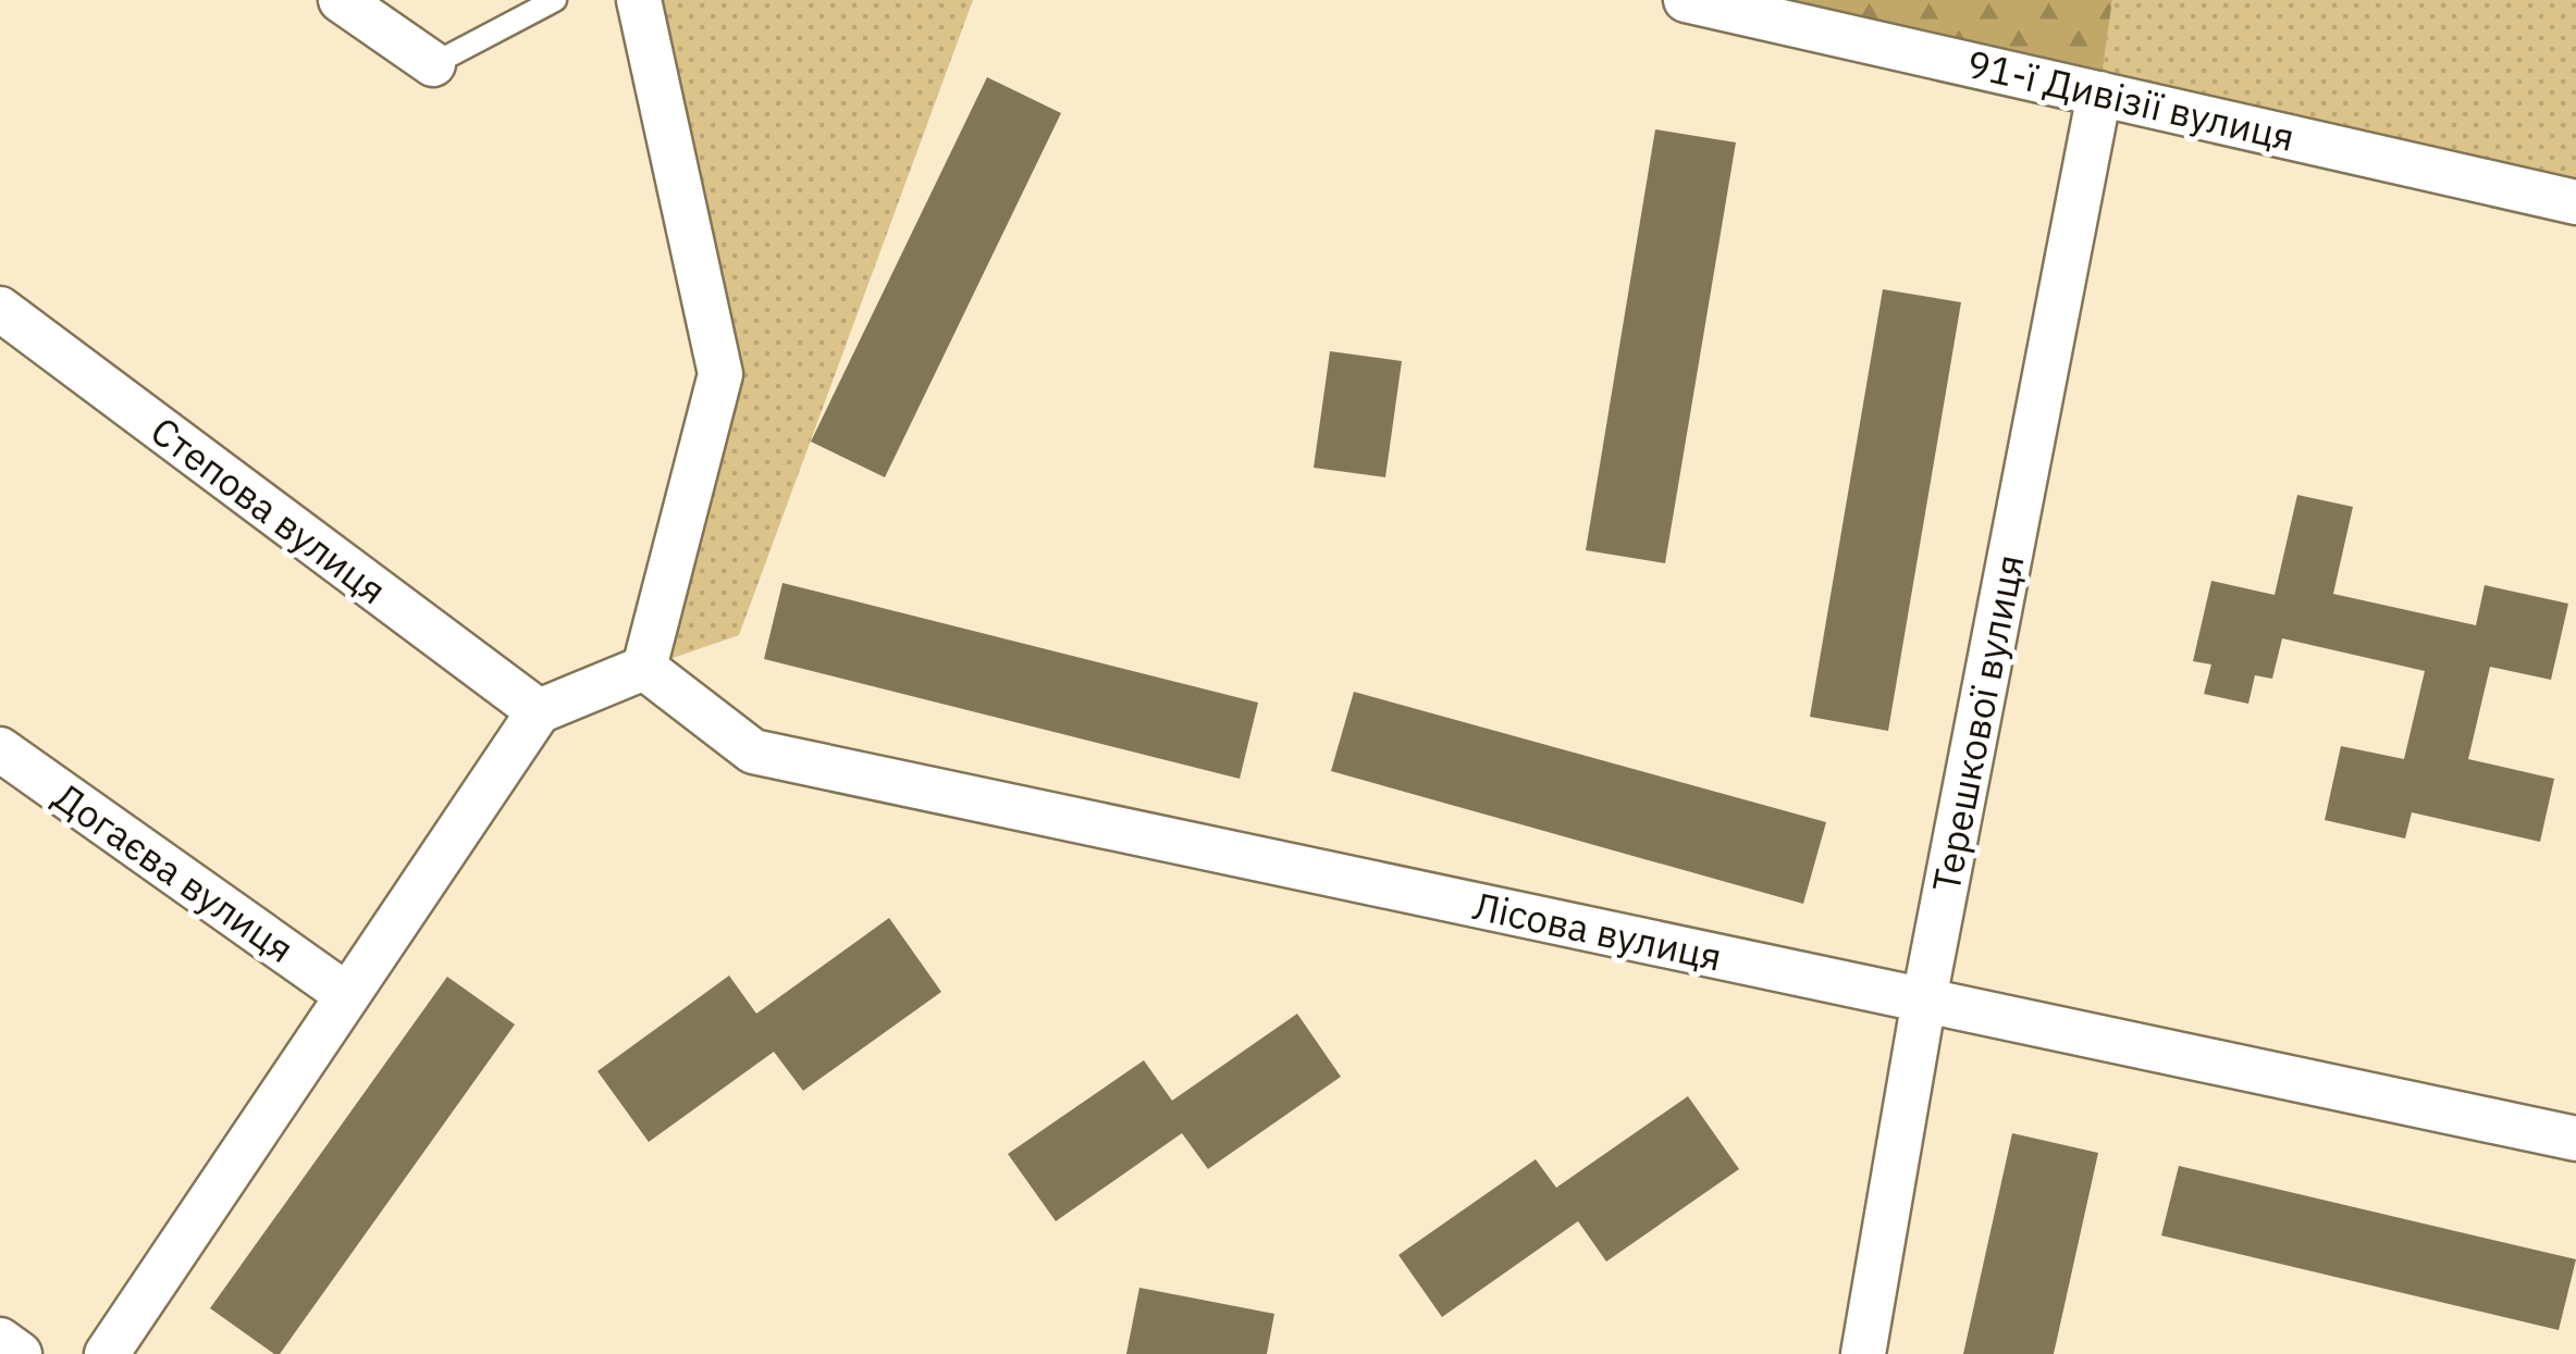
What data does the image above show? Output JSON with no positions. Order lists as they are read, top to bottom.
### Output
{
  "streets": {
    "street": [
      "91-ї Дивізії вулиця",
      "Степова вулиця",
      "Терешкової вулиця",
      "Догаєва вулиця",
      "Лісова вулиця"
    ]
  },
  "crossings": [
    ["91-ї Дивізії вулиця", "Терешкової вулиця"],
    ["Терешкової вулиця", "Лісова вулиця"]
  ]
}
